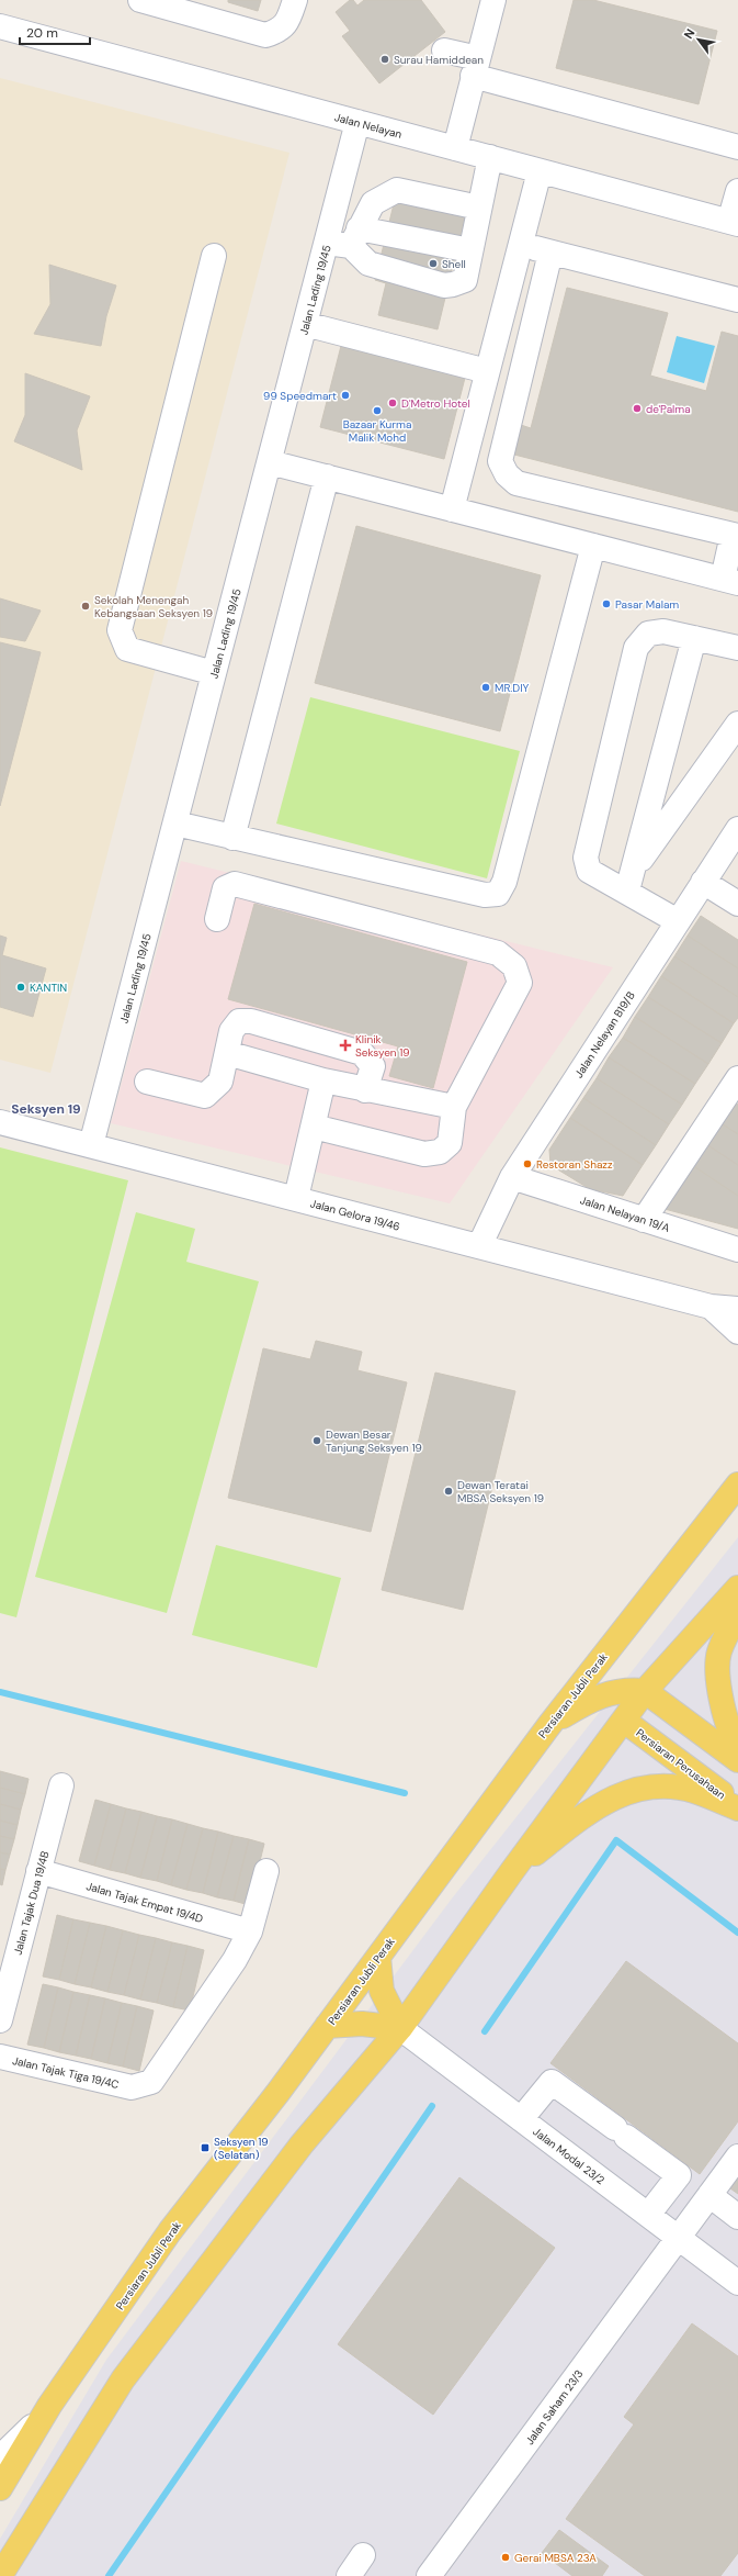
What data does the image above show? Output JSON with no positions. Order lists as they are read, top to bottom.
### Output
{
  "streets": {
    "main road": ["Persiaran Jubli Perak", "Persiaran Perusahaan"],
    "street": [
      "Jalan Nelayan",
      "Jalan Lading 19/45",
      "Jalan Nelayan B19/B",
      "Jalan Nelayan 19/A",
      "Jalan Gelora 19/46",
      "Jalan Tajak Empat 19/4D",
      "Jalan Tajak Dua 19/4B",
      "Jalan Tajak Tiga 19/4C",
      "Jalan Modal 23/2",
      "Jalan Saham 23/3"
    ]
  },
  "crossings": [
    ["Jalan Nelayan", "Jalan Lading 19/45"],
    ["Jalan Lading 19/45", "Jalan Gelora 19/46"],
    ["Jalan Nelayan B19/B", "Jalan Nelayan 19/A"],
    ["Jalan Nelayan B19/B", "Jalan Gelora 19/46"],
    ["Jalan Tajak Empat 19/4D", "Jalan Tajak Dua 19/4B"],
    ["Jalan Tajak Empat 19/4D", "Jalan Tajak Tiga 19/4C"],
    ["Jalan Modal 23/2", "Jalan Saham 23/3"]
  ],
  "districts": ["Seksyen 19"],
  "places": {
    "other": [
      "Surau Hamiddean",
      "Shell",
      "99 Speedmart",
      "D'Metro Hotel",
      "de'Palma",
      "Bazaar Kurma Malik Mohd",
      "Pasar Malam",
      "Sekolah Menengah Kebangsaan Seksyen 19",
      "MR.DIY",
      "KANTIN",
      "Restoran Shazz",
      "Dewan Besar Tanjung Seksyen 19",
      "Dewan Teratai MBSA Seksyen 19",
      "Gerai MBSA 23A"
    ],
    "health": ["Klinik Seksyen 19"],
    "transit": ["Seksyen 19 (Selatan)"]
  },
  "scale_bar": "20 m",
  "north": "top left"
}
